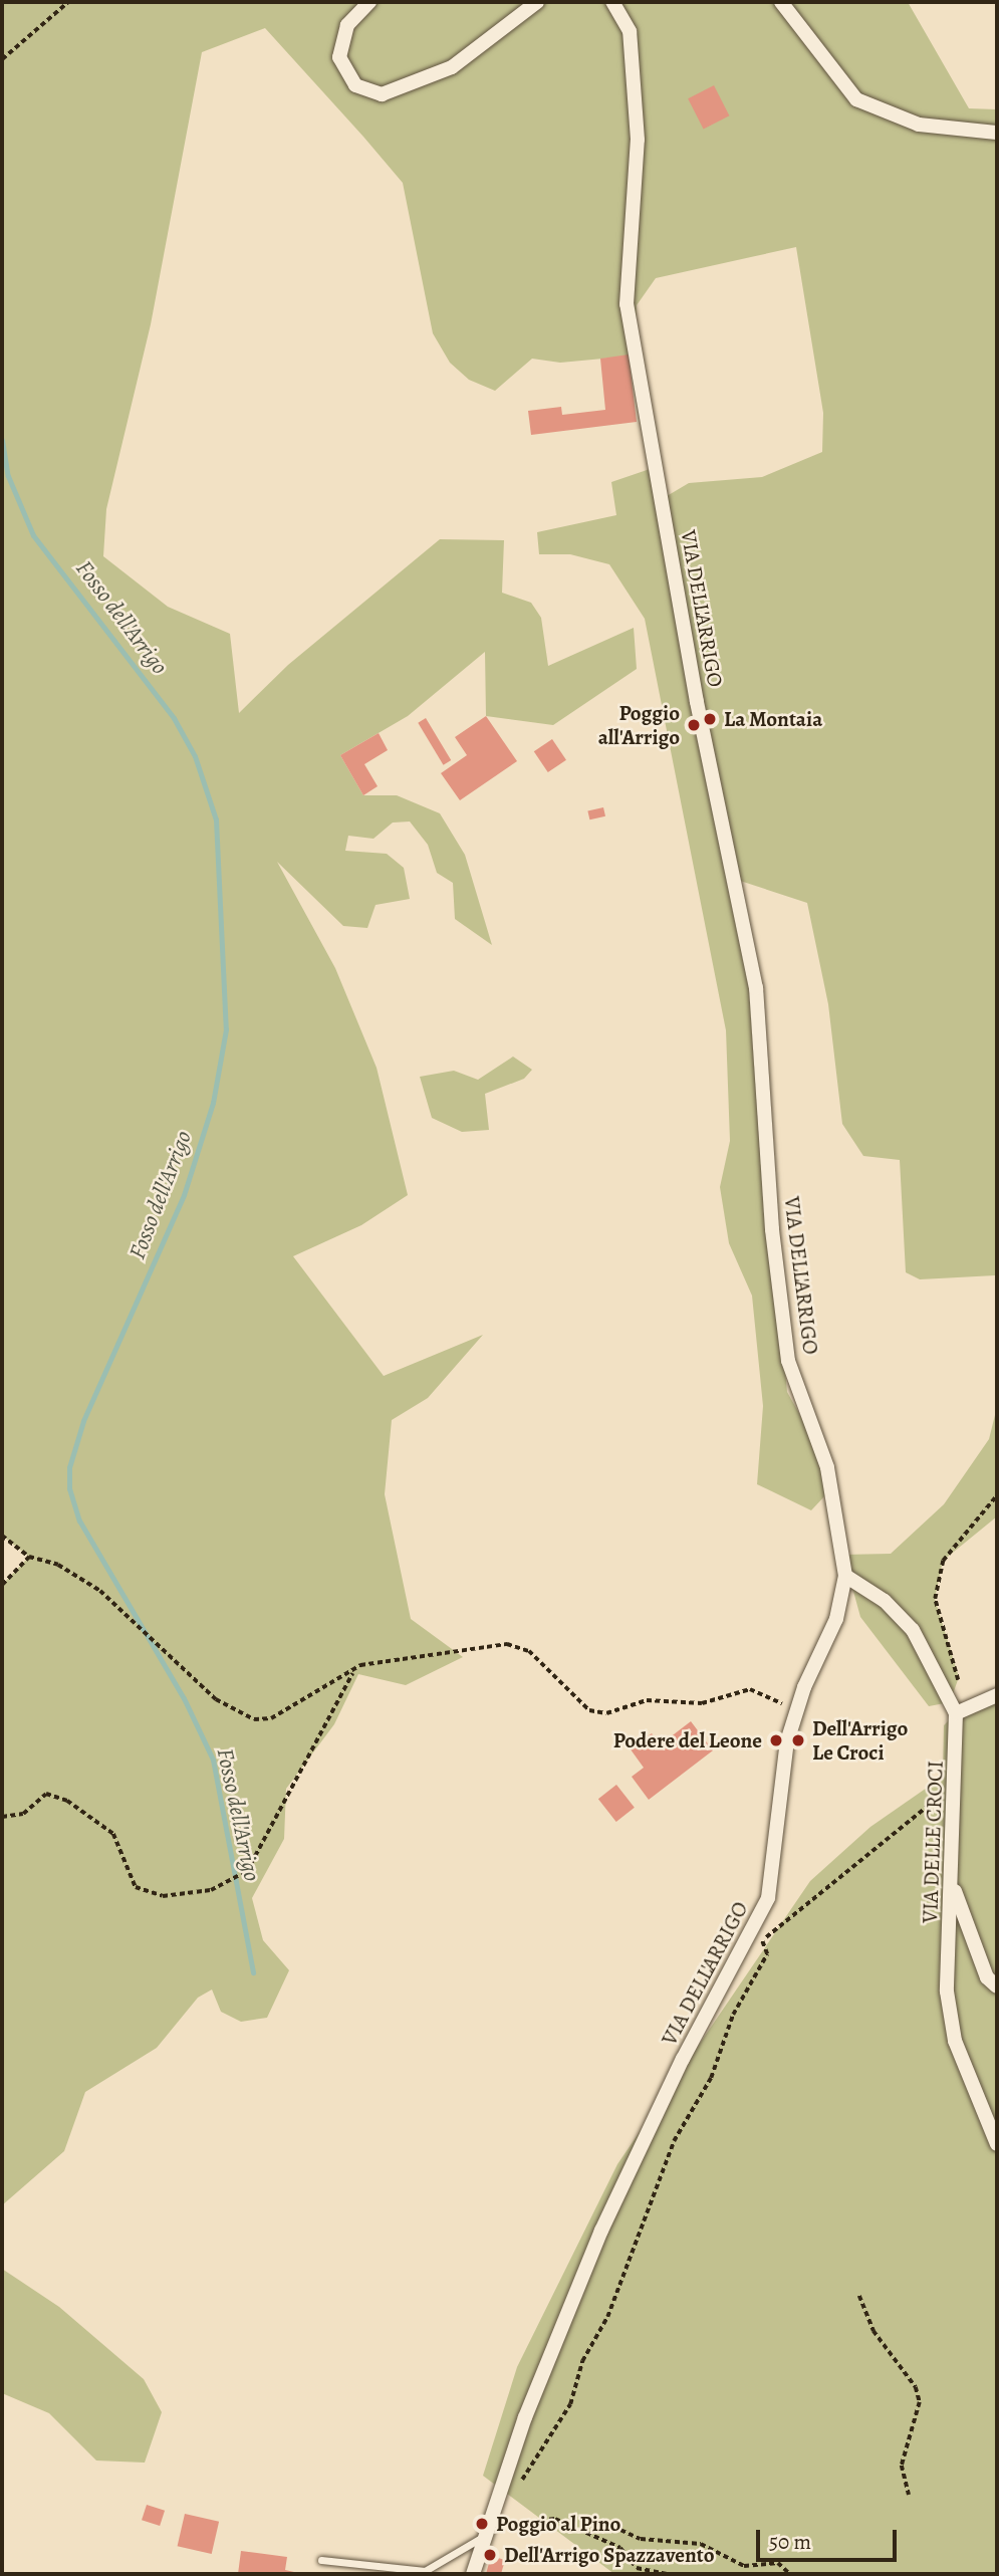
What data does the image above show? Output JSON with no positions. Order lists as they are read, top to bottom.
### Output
{
  "streets": {
    "street": ["VIA DELL'ARRIGO", "VIA DELLE CROCI"]
  },
  "crossings": [
    ["VIA DELL'ARRIGO", "VIA DELLE CROCI"]
  ],
  "water": ["Fosso dell'Arrigo"],
  "places": [
    "La Montaia",
    "Poggio all'Arrigo",
    "Podere del Leone",
    "Dell'Arrigo Le Croci",
    "Poggio al Pino",
    "Dell'Arrigo Spazzavento"
  ],
  "scale_bar": "50 m"
}
